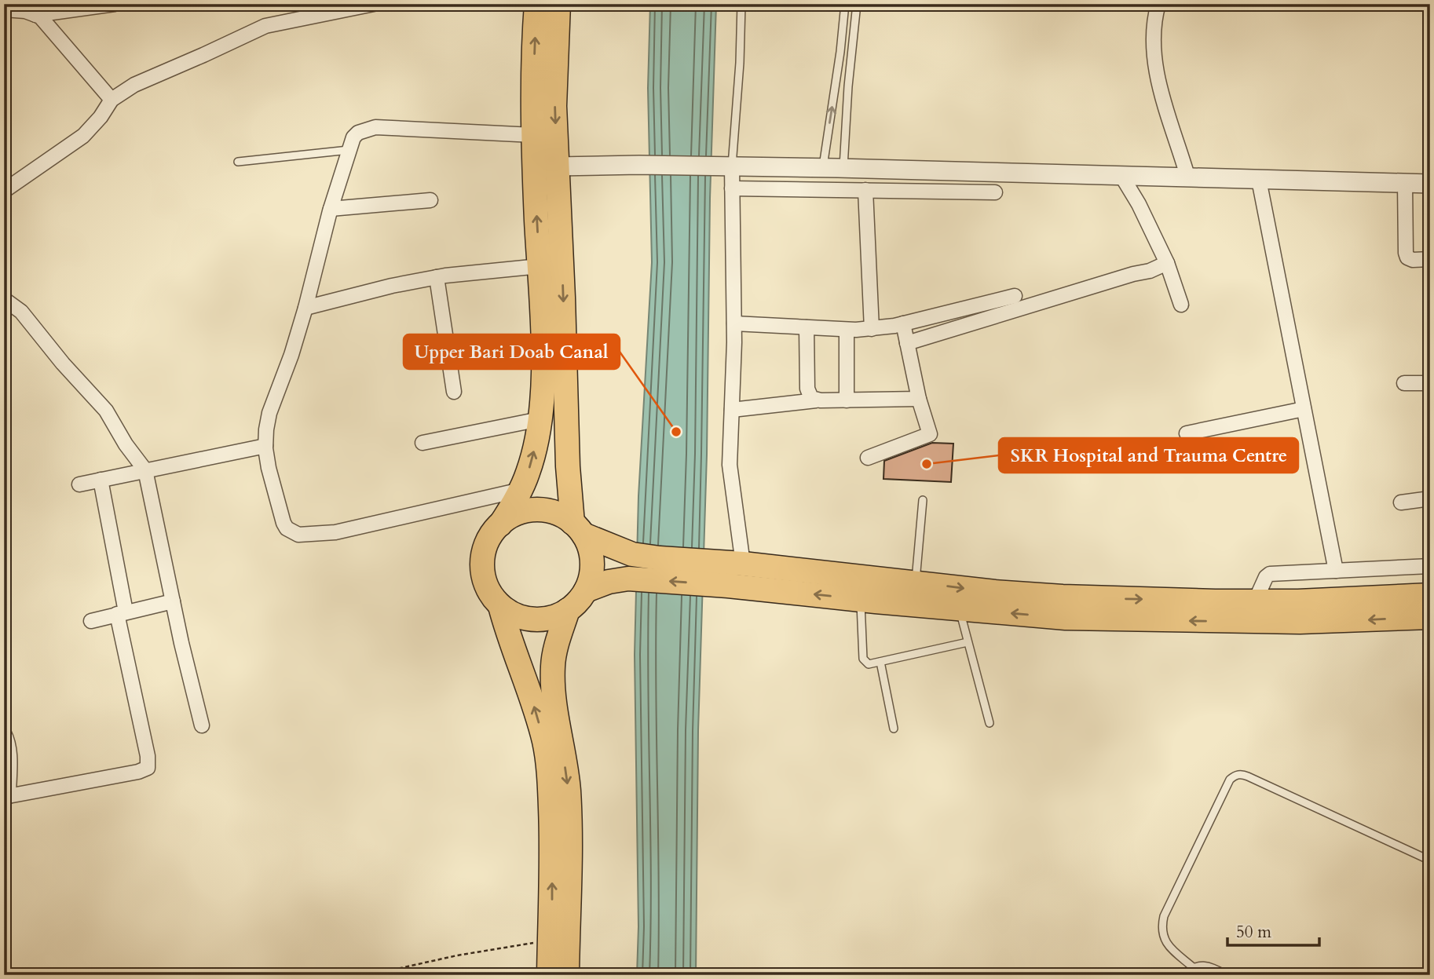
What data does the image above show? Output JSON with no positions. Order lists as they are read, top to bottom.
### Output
{
  "places": ["Upper Bari Doab Canal", "SKR Hospital and Trauma Centre"],
  "scale_bar": "50 m"
}
